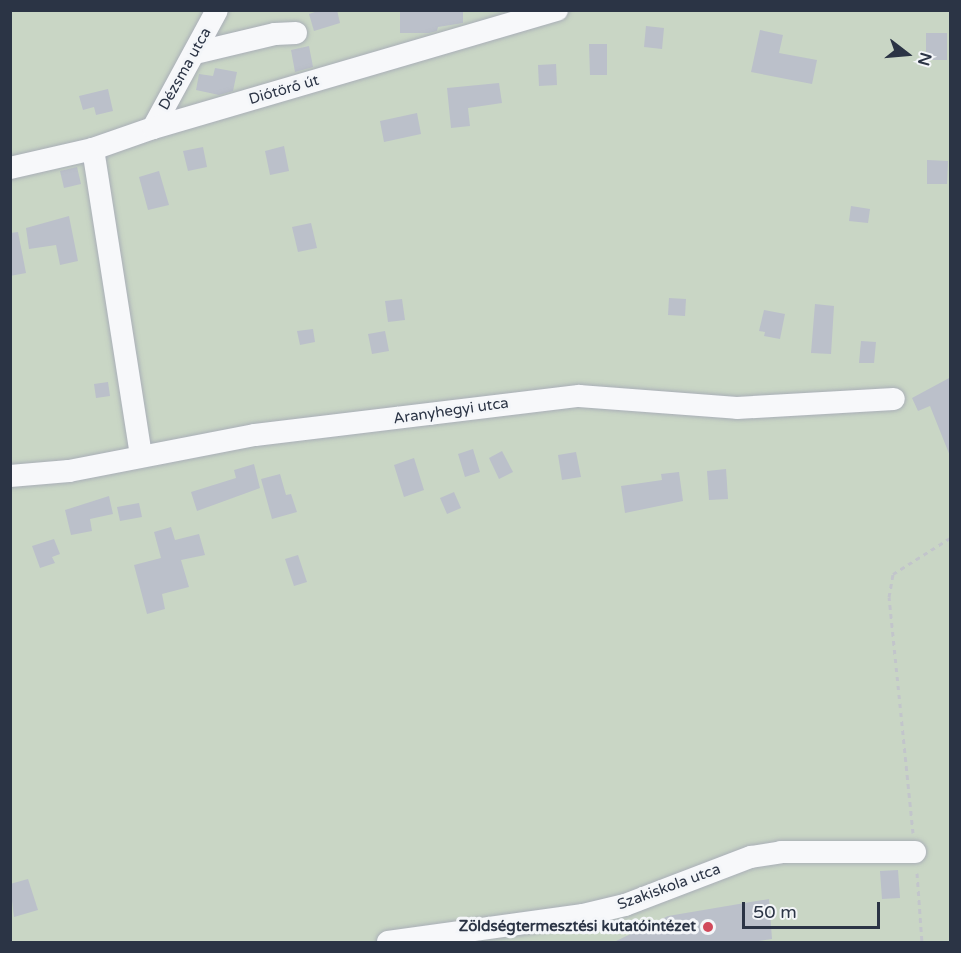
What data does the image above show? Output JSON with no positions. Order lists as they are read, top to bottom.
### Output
{
  "streets": {
    "street": [
      "Dézsma utca",
      "Diótörő út",
      "Aranyhegyi utca",
      "Szakiskola utca"
    ]
  },
  "crossings": [
    ["Dézsma utca", "Diótörő út"]
  ],
  "places": ["Zöldségtermesztési kutatóintézet"],
  "scale_bar": "50 m",
  "north": "right"
}
